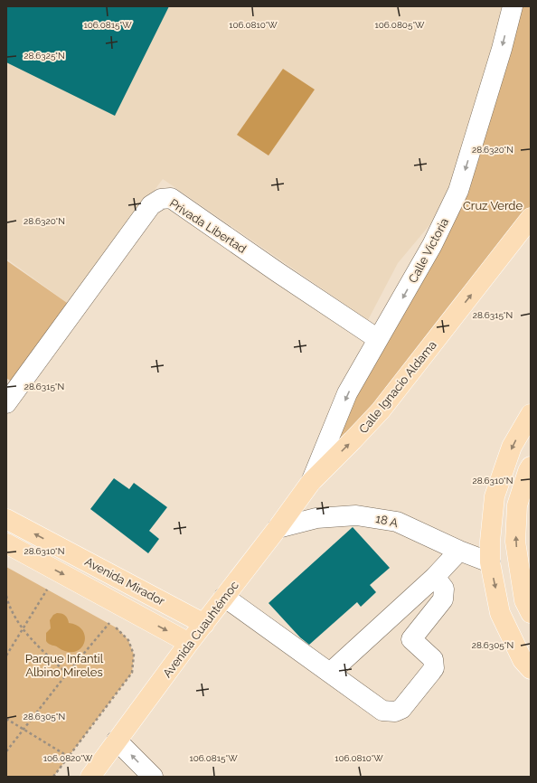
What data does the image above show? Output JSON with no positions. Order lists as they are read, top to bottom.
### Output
{
  "streets": {
    "main road": ["Calle Ignacio Aldama", "Avenida Mirador", "Avenida Cuauhtémoc"],
    "street": ["Privada Libertad", "Calle Victoria", "18 A"]
  },
  "crossings": [
    ["Privada Libertad", "Calle Victoria"],
    ["Calle Victoria", "Calle Ignacio Aldama"],
    ["Calle Victoria", "Avenida Cuauhtémoc"],
    ["Calle Ignacio Aldama", "Avenida Cuauhtémoc"],
    ["18 A", "Avenida Cuauhtémoc"],
    ["Avenida Mirador", "Avenida Cuauhtémoc"]
  ],
  "one_way": ["Calle Victoria", "Calle Ignacio Aldama"],
  "parks": ["Cruz Verde", "Parque Infantil Albino Mireles"],
  "coordinates": [
    "106.0815°W",
    "106.0810°W",
    "106.0805°W",
    "28.6325°N",
    "28.6320°N",
    "28.6315°N",
    "28.6310°N",
    "28.6305°N",
    "106.0820°W"
  ]
}
